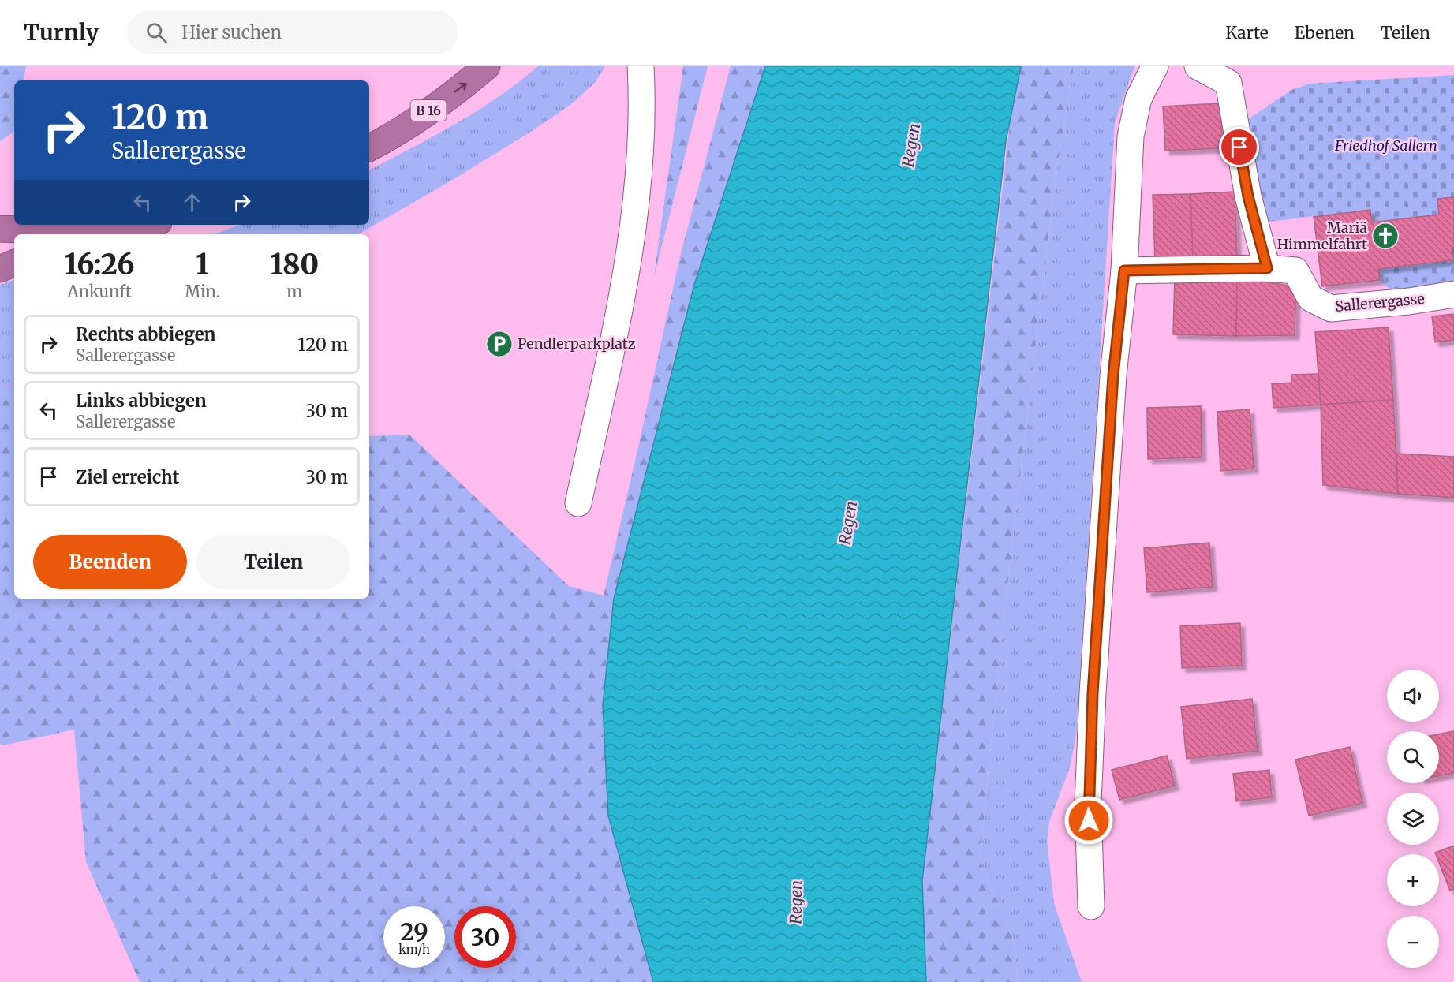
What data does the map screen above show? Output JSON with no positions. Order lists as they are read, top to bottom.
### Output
{
  "streets": {
    "highway": ["B 16"],
    "street": ["Sallerergasse"]
  },
  "water": ["Regen"],
  "parks": ["Friedhof Sallern"],
  "places": {
    "church": ["Mariä Himmelfahrt"],
    "parking": ["Pendlerparkplatz"]
  },
  "page": {
    "header": "Turnly",
    "search": "Hier suchen",
    "nav": ["Karte", "Ebenen", "Teilen"],
    "turn": ["120 m", "Sallerergasse"],
    "eta": [
      "16:26",
      "Ankunft",
      "1",
      "Min.",
      "180",
      "m"
    ],
    "list": [
      {
        "name": "Rechts abbiegen",
        "note": "Sallerergasse",
        "value": "120 m"
      },
      {
        "name": "Links abbiegen",
        "note": "Sallerergasse",
        "value": "30 m"
      },
      {
        "name": "Ziel erreicht",
        "value": "30 m"
      }
    ],
    "buttons": ["Beenden", "Teilen"],
    "map_buttons": ["+", "−"],
    "speed": "29 km/h",
    "limit": "30"
  }
}
